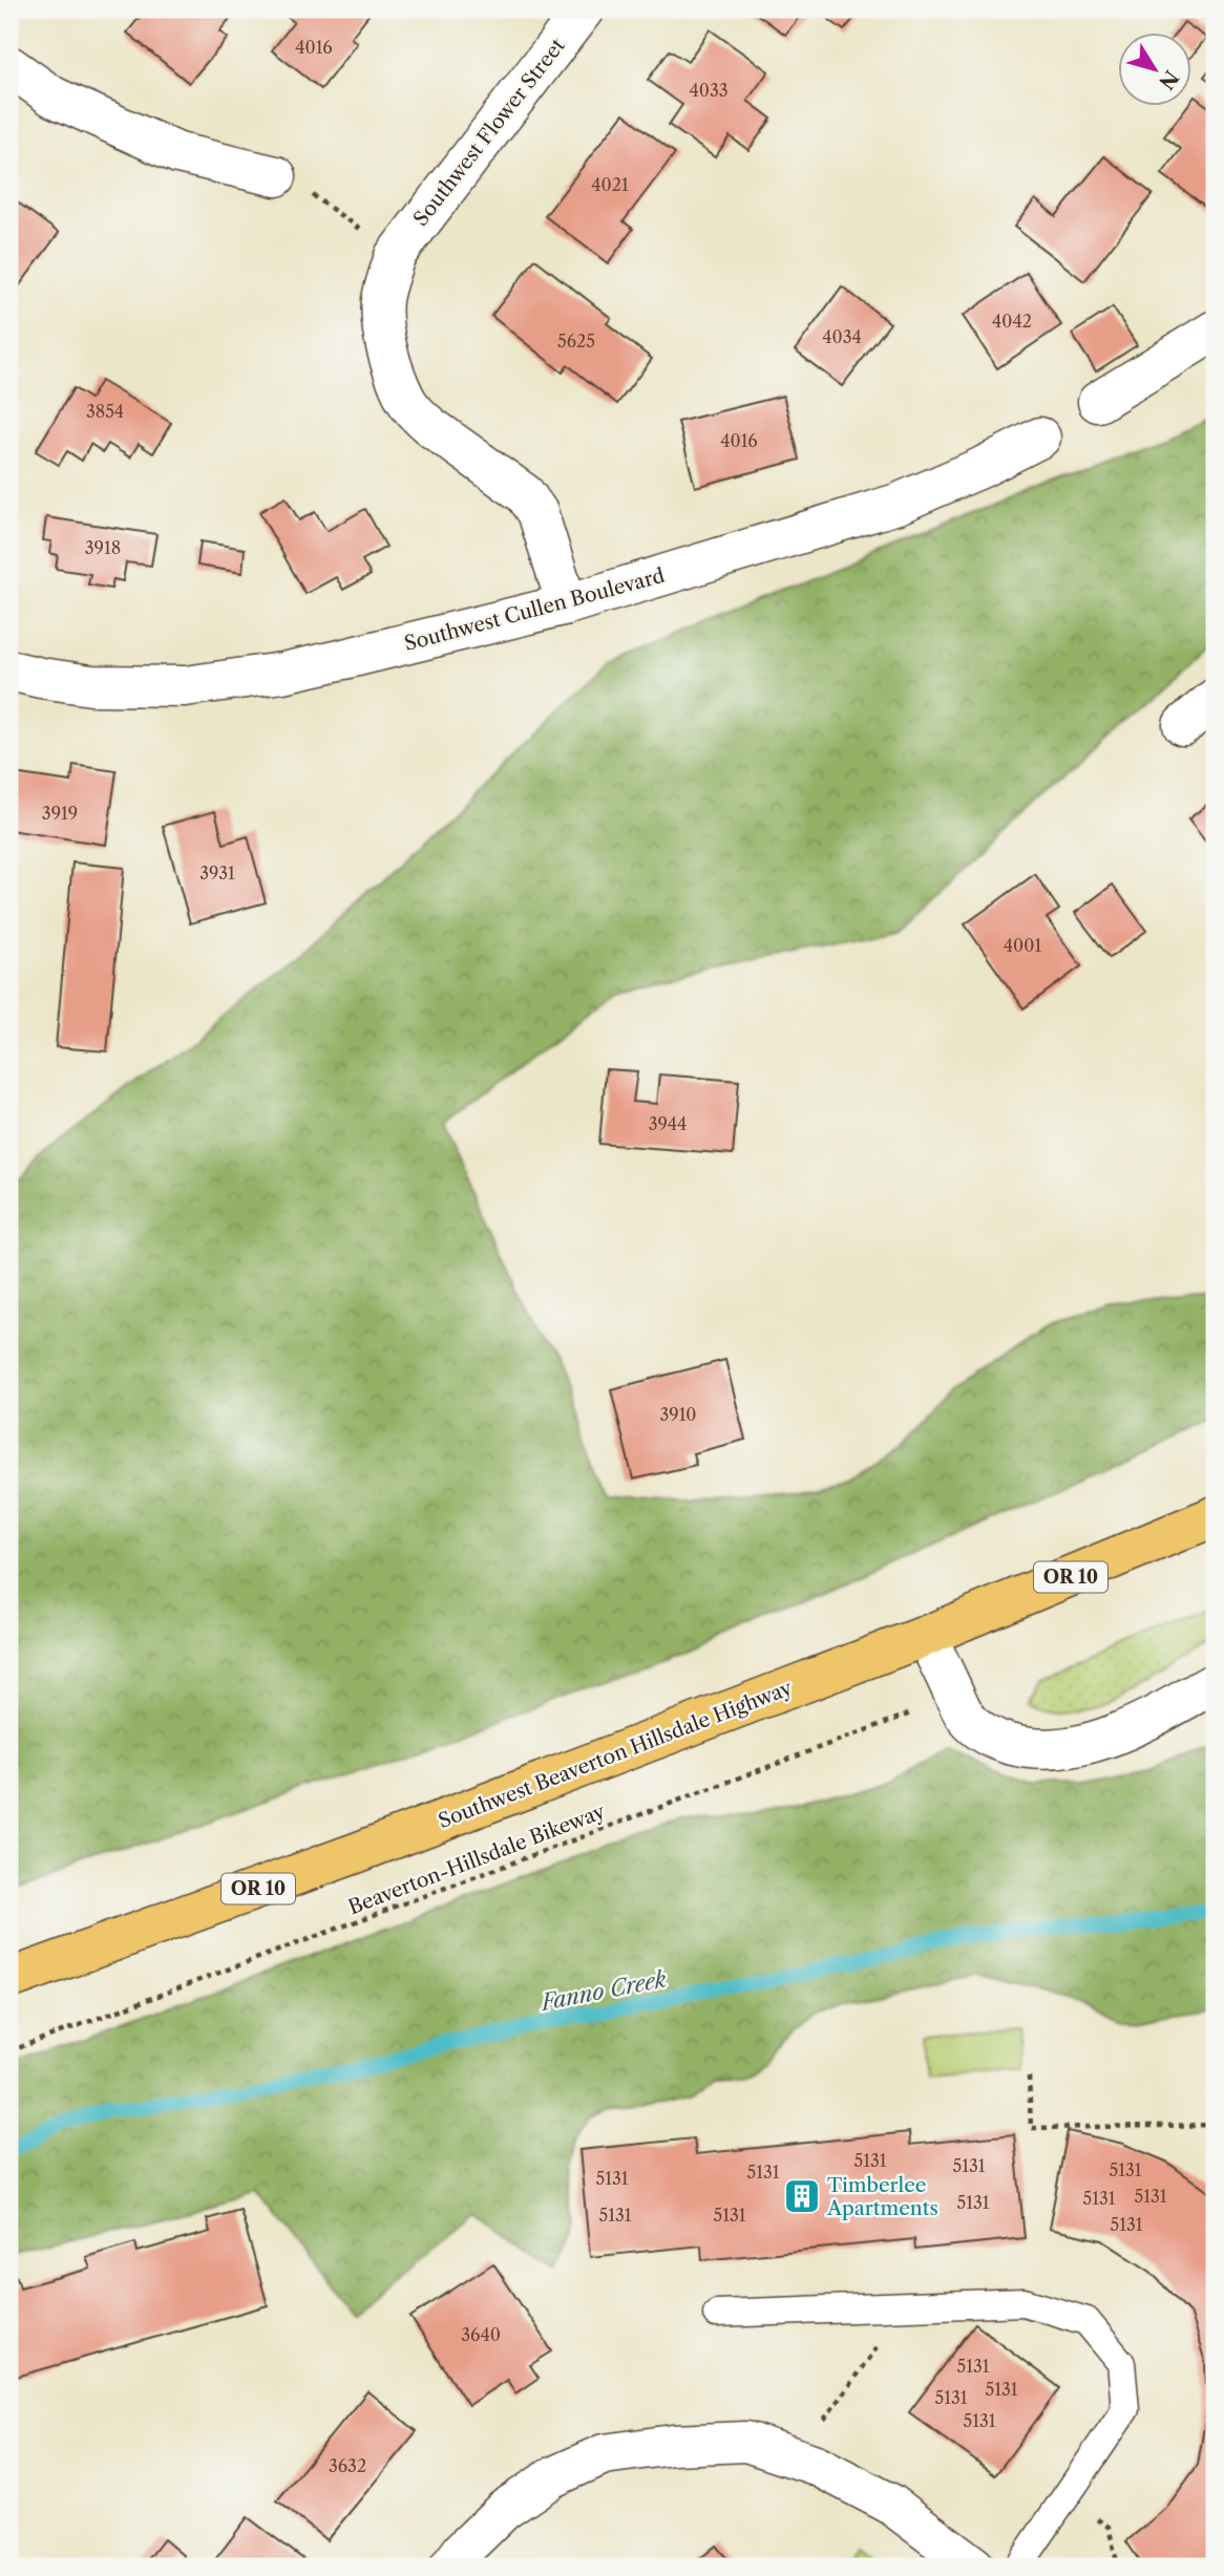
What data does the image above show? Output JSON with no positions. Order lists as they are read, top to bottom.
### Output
{
  "streets": {
    "main road": ["OR 10", "Southwest Beaverton Hillsdale Highway"],
    "street": ["Southwest Flower Street", "Southwest Cullen Boulevard"],
    "path": ["Beaverton-Hillsdale Bikeway"]
  },
  "water": ["Fanno Creek"],
  "places": {
    "building": ["Timberlee Apartments"]
  },
  "house_numbers": [
    "4016",
    "4033",
    "4021",
    "4042",
    "4034",
    "5625",
    "3854",
    "4016",
    "3918",
    "3919",
    "3931",
    "4001",
    "3944",
    "3910",
    "5131",
    "5131",
    "5131",
    "5131",
    "5131",
    "5131",
    "5131",
    "5131",
    "5131",
    "5131",
    "5131",
    "3640",
    "5131",
    "5131",
    "5131",
    "5131",
    "3632"
  ],
  "north": "bottom right"
}
